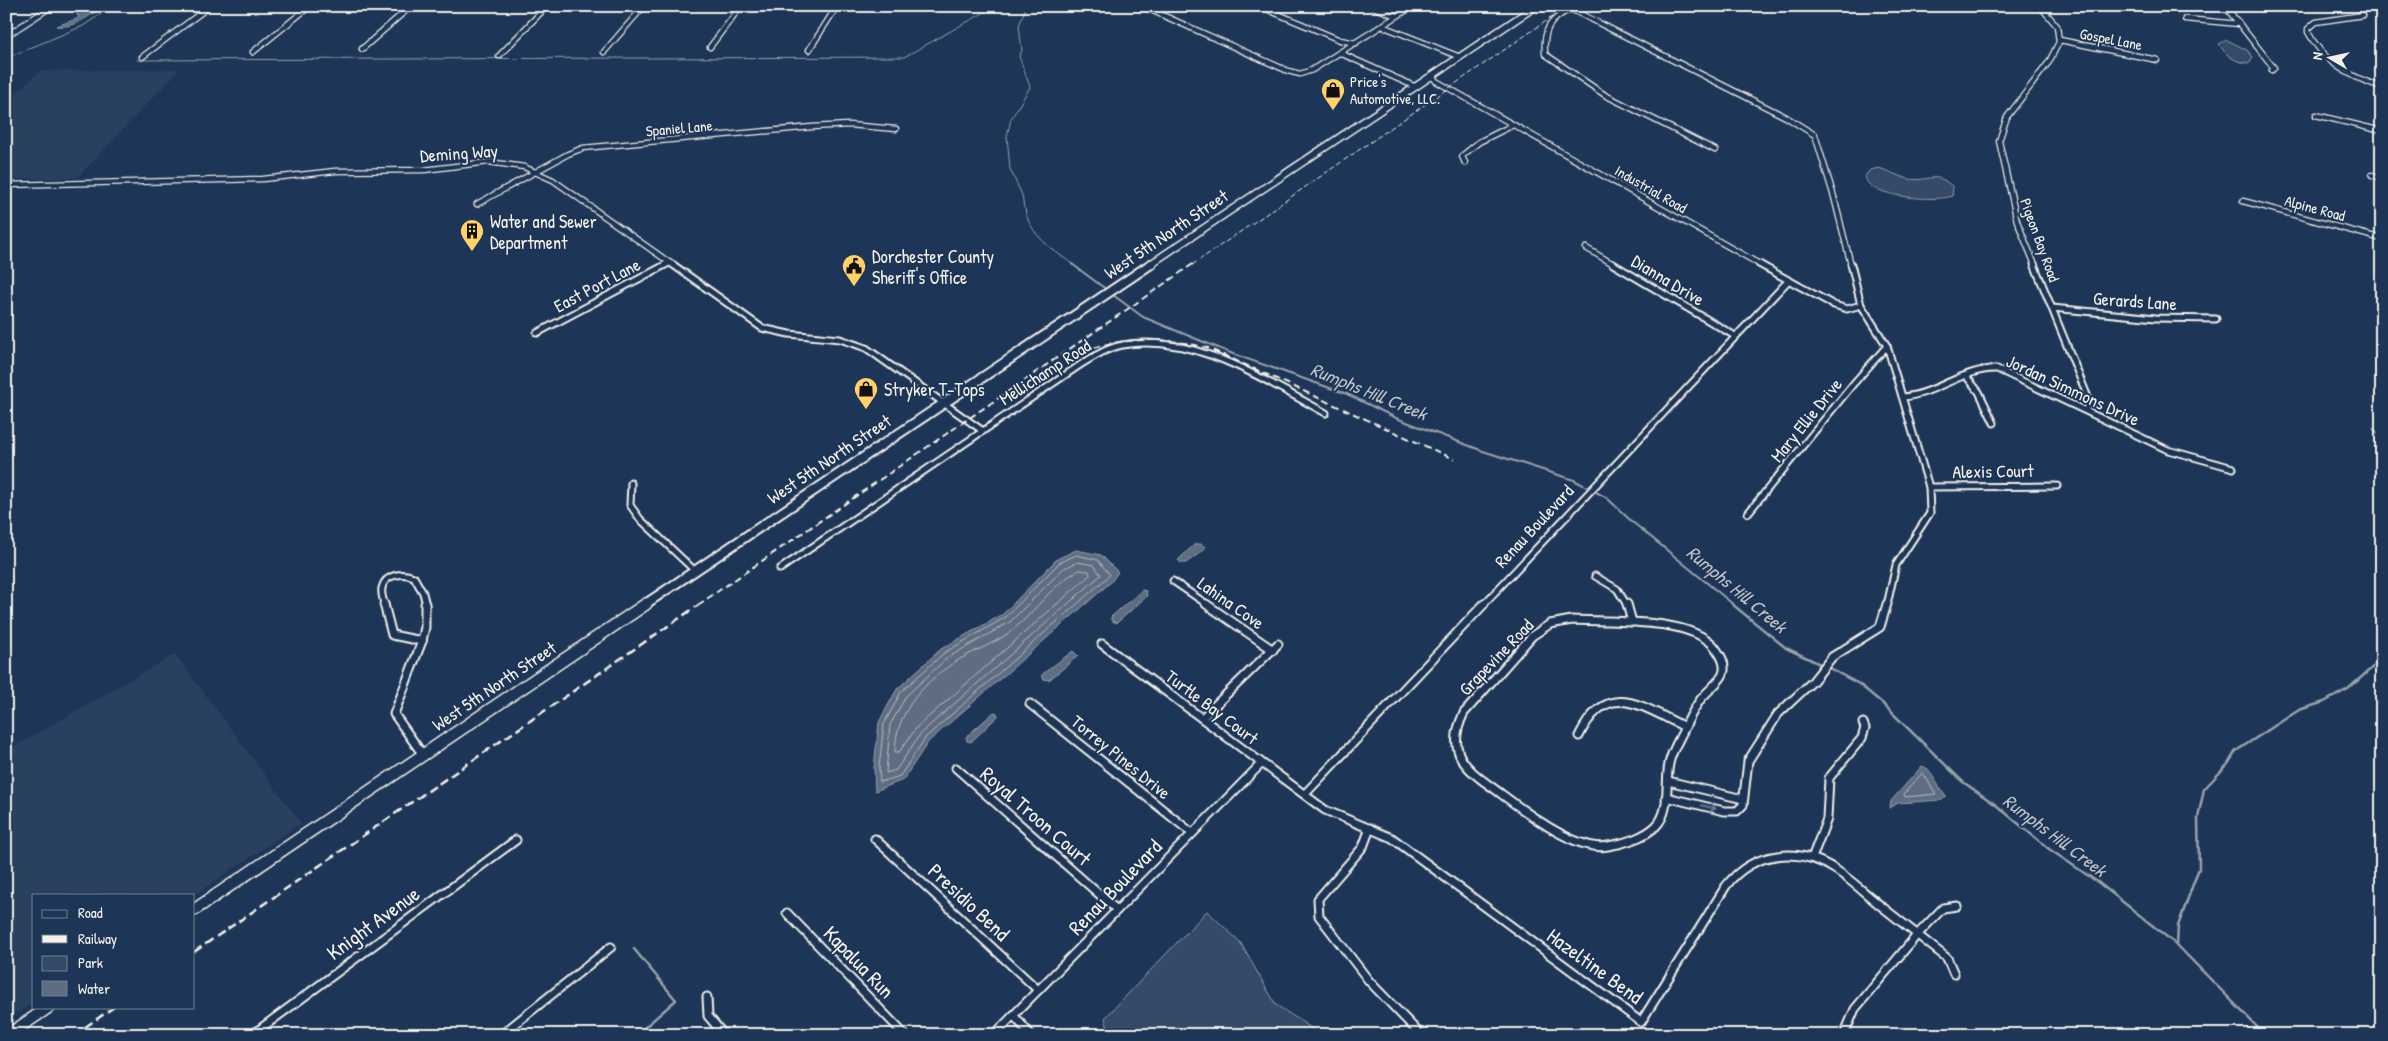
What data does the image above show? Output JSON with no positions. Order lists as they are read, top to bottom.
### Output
{
  "streets": {
    "main road": ["West 5th North Street"],
    "street": [
      "Gospel Lane",
      "Spaniel Lane",
      "Deming Way",
      "Industrial Road",
      "Alpine Road",
      "Pigeon Bay Road",
      "Dianna Drive",
      "East Port Lane",
      "Gerards Lane",
      "Mellichamp Road",
      "Jordan Simmons Drive",
      "Mary Ellie Drive",
      "Alexis Court",
      "Renau Boulevard",
      "Lahina Cove",
      "Grapevine Road",
      "Turtle Bay Court",
      "Torrey Pines Drive",
      "Royal Troon Court",
      "Presidio Bend",
      "Knight Avenue",
      "Kapalua Run",
      "Hazeltine Bend"
    ]
  },
  "crossings": [
    ["Gospel Lane", "Pigeon Bay Road"],
    ["Spaniel Lane", "Deming Way"],
    ["Deming Way", "West 5th North Street"],
    ["Deming Way", "East Port Lane"],
    ["Deming Way", "Mellichamp Road"],
    ["Industrial Road", "West 5th North Street"],
    ["Industrial Road", "Renau Boulevard"],
    ["Pigeon Bay Road", "Gerards Lane"],
    ["Pigeon Bay Road", "Jordan Simmons Drive"],
    ["Dianna Drive", "Renau Boulevard"],
    ["Renau Boulevard", "Turtle Bay Court"],
    ["Renau Boulevard", "Torrey Pines Drive"],
    ["Renau Boulevard", "Royal Troon Court"],
    ["Renau Boulevard", "Presidio Bend"],
    ["Renau Boulevard", "Hazeltine Bend"],
    ["Lahina Cove", "Turtle Bay Court"],
    ["Turtle Bay Court", "Hazeltine Bend"]
  ],
  "water": ["Rumphs Hill Creek"],
  "places": {
    "shop": ["Price's Automotive, LLC.", "Stryker T-Tops"],
    "building": ["Water and Sewer Department"],
    "public building": ["Dorchester County Sheriff's Office"]
  },
  "legend": [
    "Road",
    "Railway",
    "Park",
    "Water"
  ],
  "north": "left"
}
